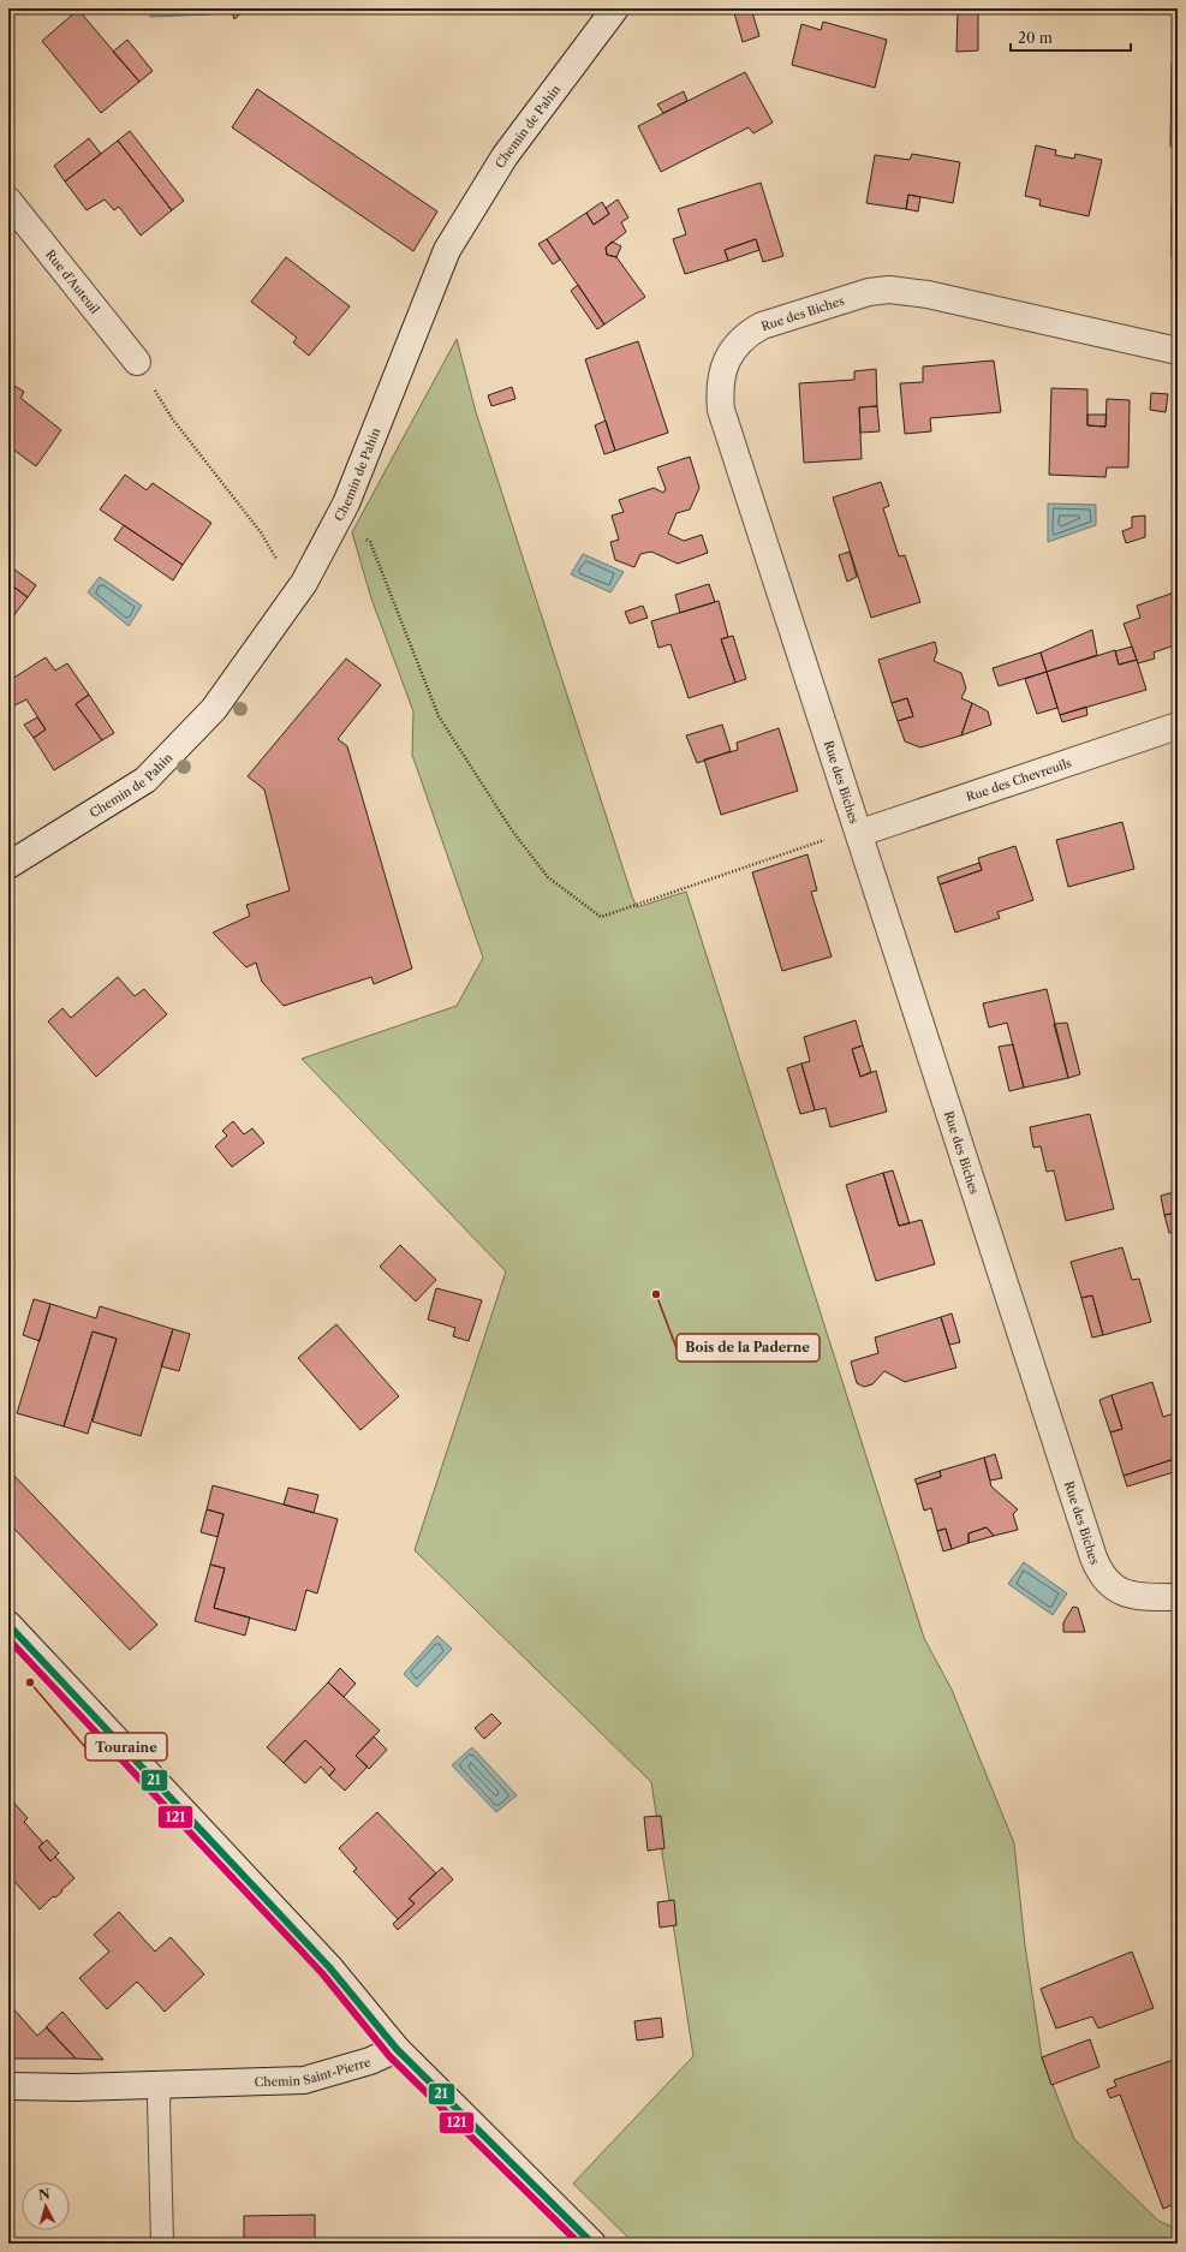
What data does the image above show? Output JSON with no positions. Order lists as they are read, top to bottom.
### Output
{
  "streets": {
    "street": [
      "Chemin de Pahin",
      "Rue d'Auteuil",
      "Rue des Biches",
      "Rue des Chevreuils",
      "Chemin Saint-Pierre"
    ]
  },
  "crossings": [
    ["Rue des Biches", "Rue des Chevreuils"]
  ],
  "places": ["Bois de la Paderne", "Touraine"],
  "lines": ["transit line 21", "transit line 121"],
  "scale_bar": "20 m",
  "north": "top"
}
